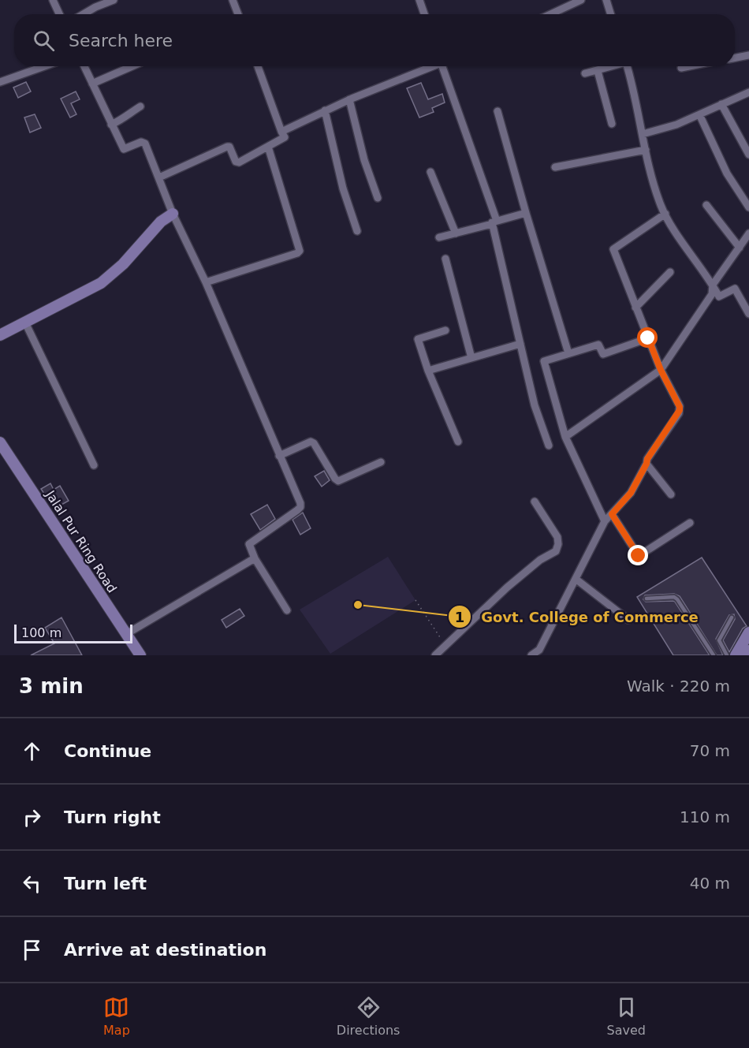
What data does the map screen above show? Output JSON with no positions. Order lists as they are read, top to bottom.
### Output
{
  "streets": {
    "main road": ["Jalal Pur Ring Road"]
  },
  "places": ["Govt. College of Commerce"],
  "scale_bar": "100 m",
  "page": {
    "search": "Search here",
    "scale": "100 m",
    "heading": ["3 min", "Walk · 220 m"],
    "list": [
      ["Continue", "70 m"],
      ["Turn right", "110 m"],
      ["Turn left", "40 m"],
      "Arrive at destination"
    ],
    "nav": ["Map", "Directions", "Saved"]
  }
}
